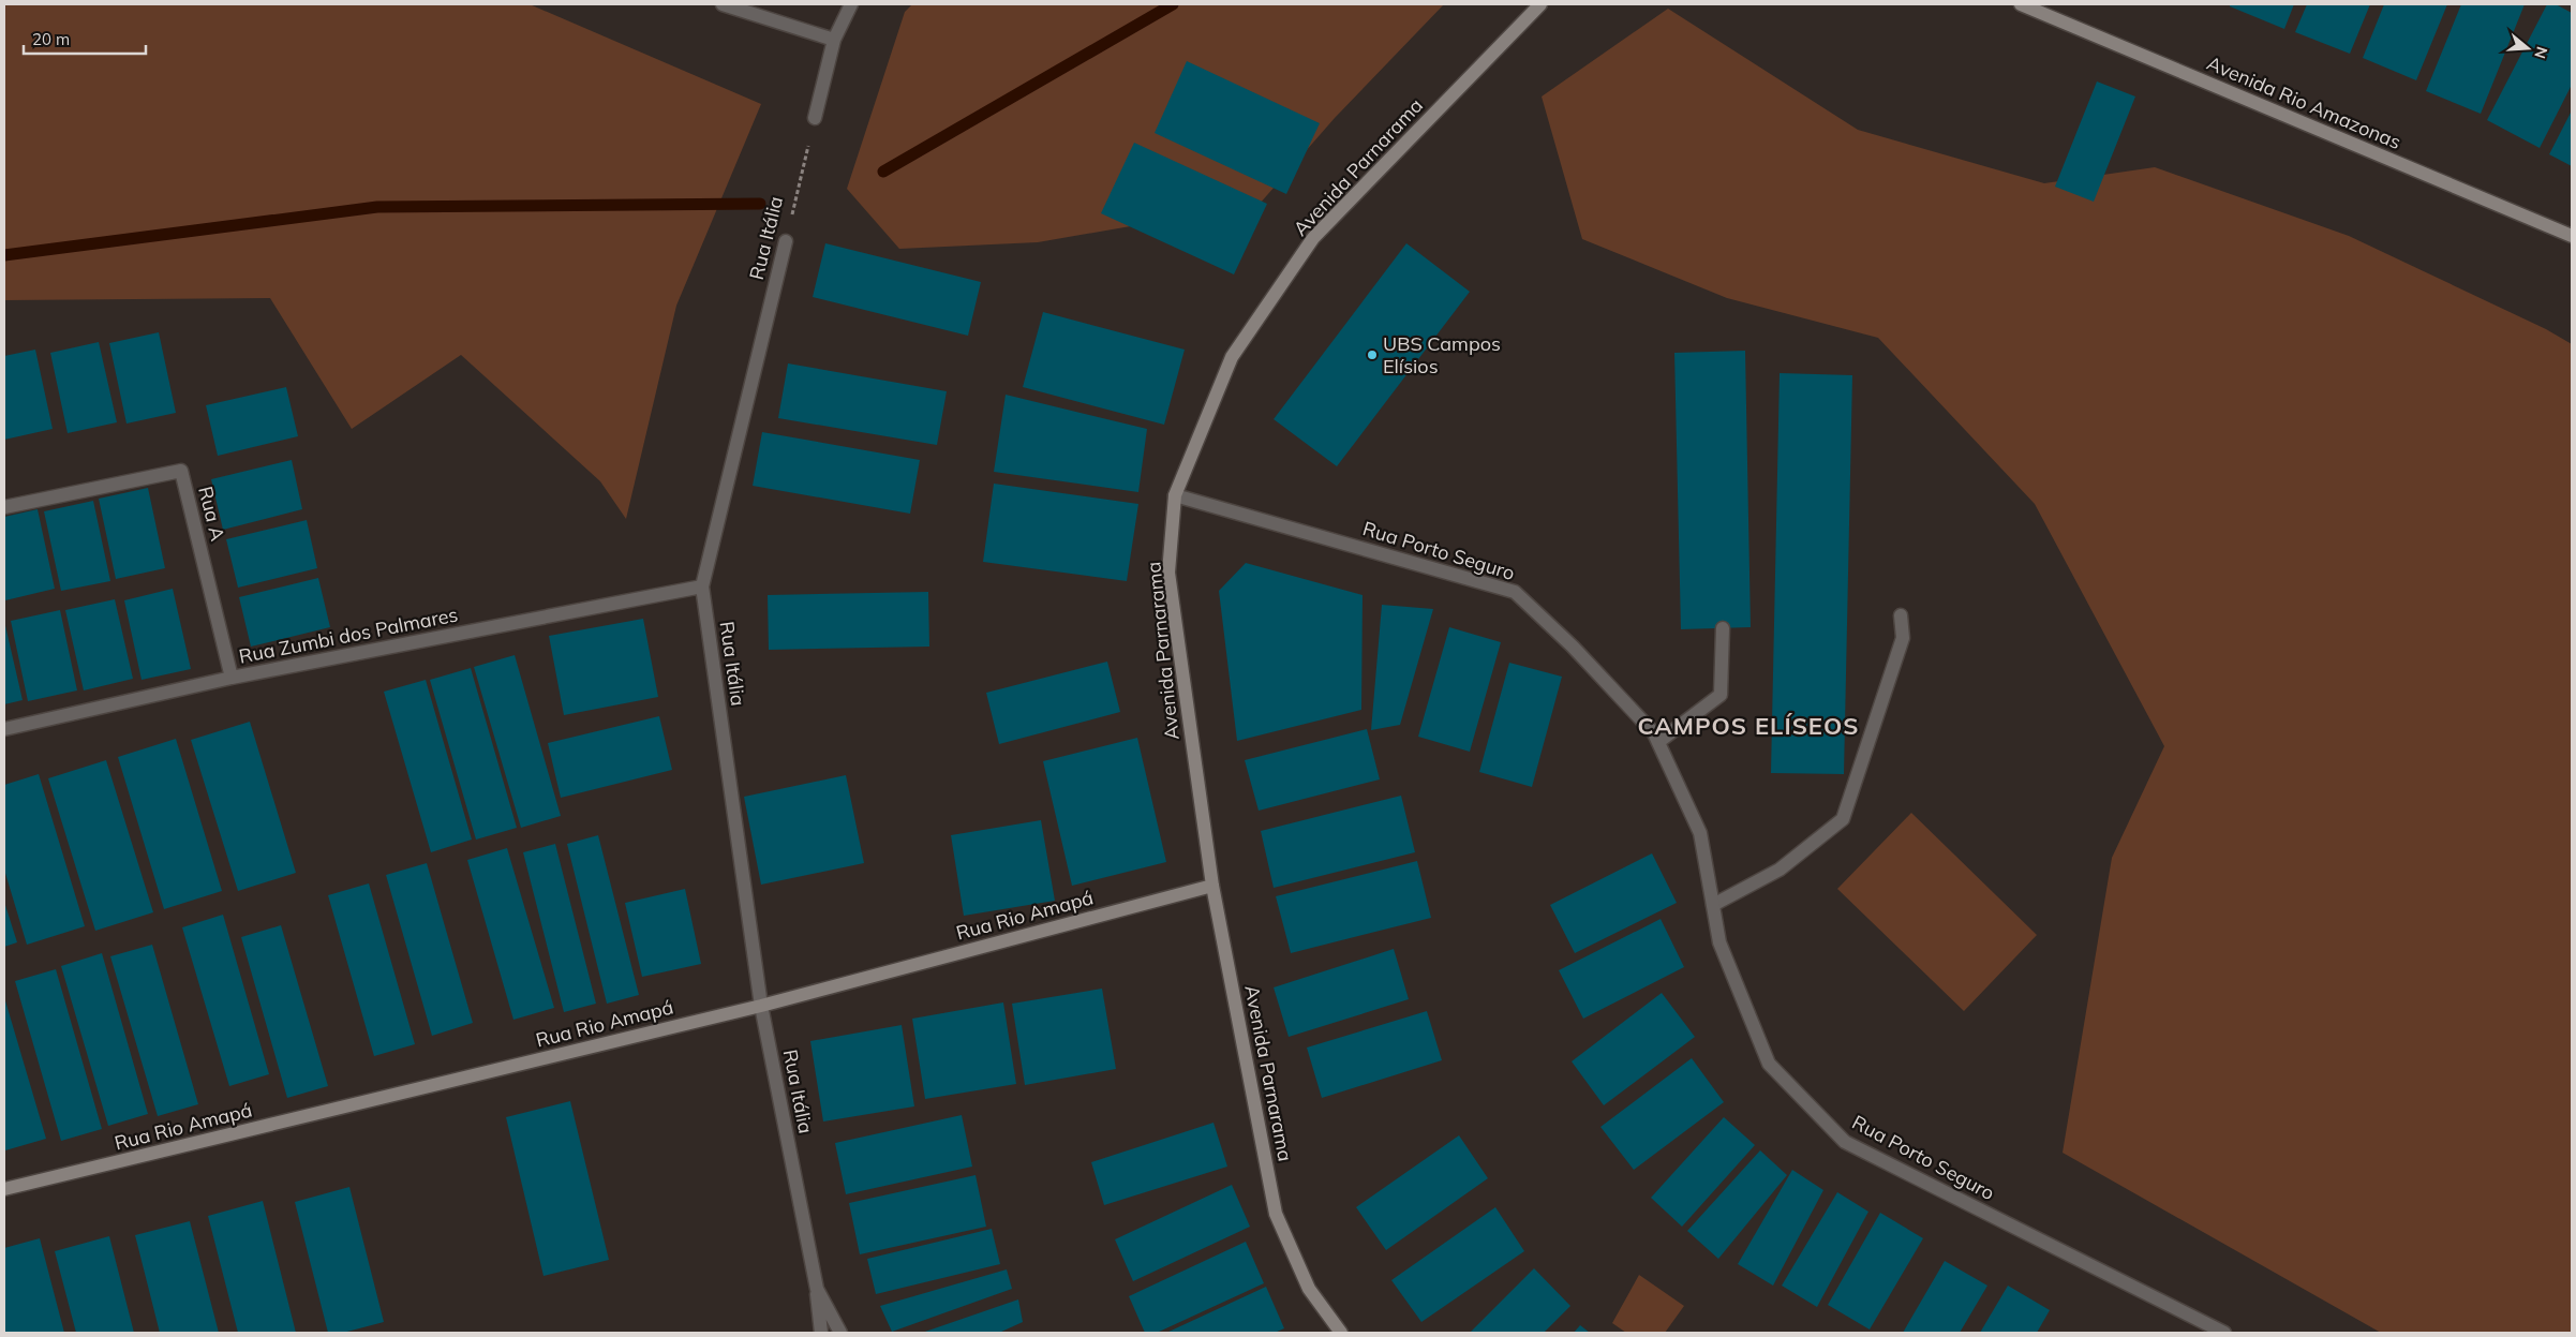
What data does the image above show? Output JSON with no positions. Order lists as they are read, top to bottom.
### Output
{
  "streets": {
    "main road": ["Avenida Rio Amazonas", "Avenida Parnarama", "Rua Rio Amapá"],
    "street": [
      "Rua Itália",
      "Rua A",
      "Rua Porto Seguro",
      "Rua Zumbi dos Palmares"
    ]
  },
  "crossings": [
    ["Avenida Parnarama", "Rua Porto Seguro"],
    ["Avenida Parnarama", "Rua Rio Amapá"],
    ["Rua Itália", "Rua Zumbi dos Palmares"],
    ["Rua Itália", "Rua Rio Amapá"],
    ["Rua A", "Rua Zumbi dos Palmares"]
  ],
  "districts": ["CAMPOS ELÍSEOS"],
  "places": ["UBS Campos Elísios"],
  "scale_bar": "20 m",
  "north": "right"
}
